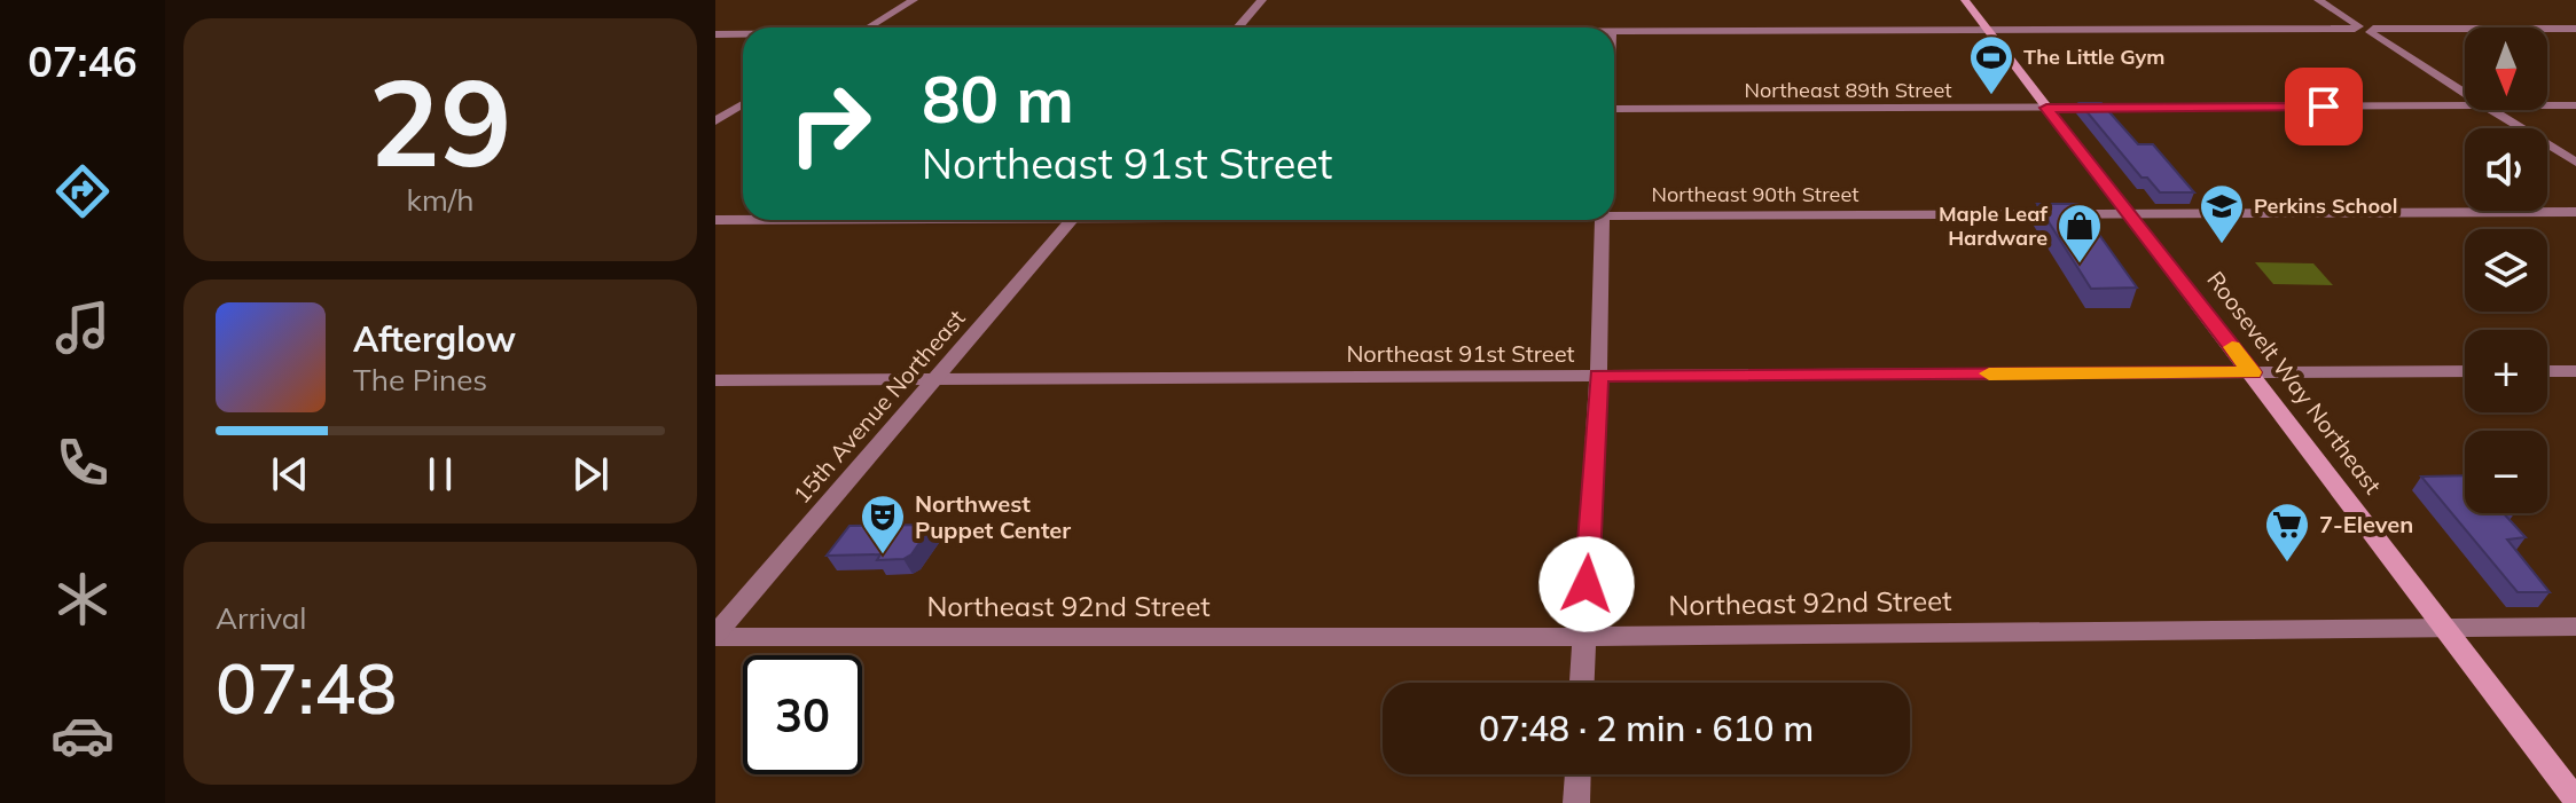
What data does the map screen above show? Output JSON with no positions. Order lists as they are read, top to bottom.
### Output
{
  "streets": {
    "main road": ["Roosevelt Way Northeast"],
    "street": [
      "Northeast 89th Street",
      "Northeast 90th Street",
      "Northeast 91st Street",
      "15th Avenue Northeast",
      "Northeast 92nd Street"
    ]
  },
  "crossings": [
    ["Northeast 89th Street", "Roosevelt Way Northeast"],
    ["Northeast 90th Street", "Roosevelt Way Northeast"],
    ["Northeast 91st Street", "Roosevelt Way Northeast"],
    ["Northeast 91st Street", "15th Avenue Northeast"],
    ["Roosevelt Way Northeast", "Northeast 92nd Street"],
    ["15th Avenue Northeast", "Northeast 92nd Street"]
  ],
  "places": {
    "sports": ["The Little Gym"],
    "school or university": ["Perkins School"],
    "shop": ["Maple Leaf Hardware"],
    "theatre": ["Northwest Puppet Center"],
    "supermarket": ["7-Eleven"]
  },
  "north": "bottom",
  "page": {
    "tabs": "07:46",
    "tile": [
      ["29", "km/h"],
      ["Arrival", "07:48"]
    ],
    "map_buttons": ["+", "−"],
    "turn": ["80 m", "Northeast 91st Street"],
    "song": ["Afterglow", "The Pines"],
    "limit": "30",
    "trip": "07:48 · 2 min · 610 m"
  }
}
